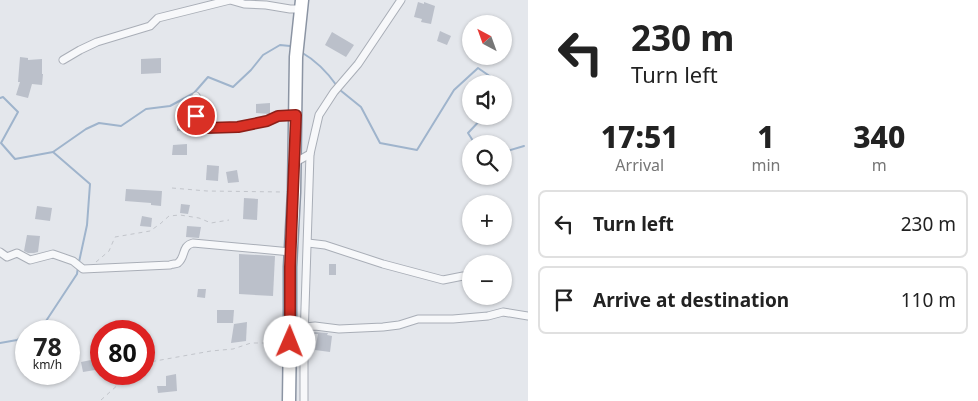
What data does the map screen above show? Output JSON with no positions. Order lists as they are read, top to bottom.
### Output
{
  "north": "top left",
  "page": {
    "turn": ["230 m", "Turn left"],
    "map_buttons": ["+", "−"],
    "eta": [
      "17:51",
      "Arrival",
      "1",
      "min",
      "340",
      "m"
    ],
    "list": [
      {
        "name": "Turn left",
        "value": "230 m"
      },
      {
        "name": "Arrive at destination",
        "value": "110 m"
      }
    ],
    "speed": "78 km/h",
    "limit": "80"
  }
}
